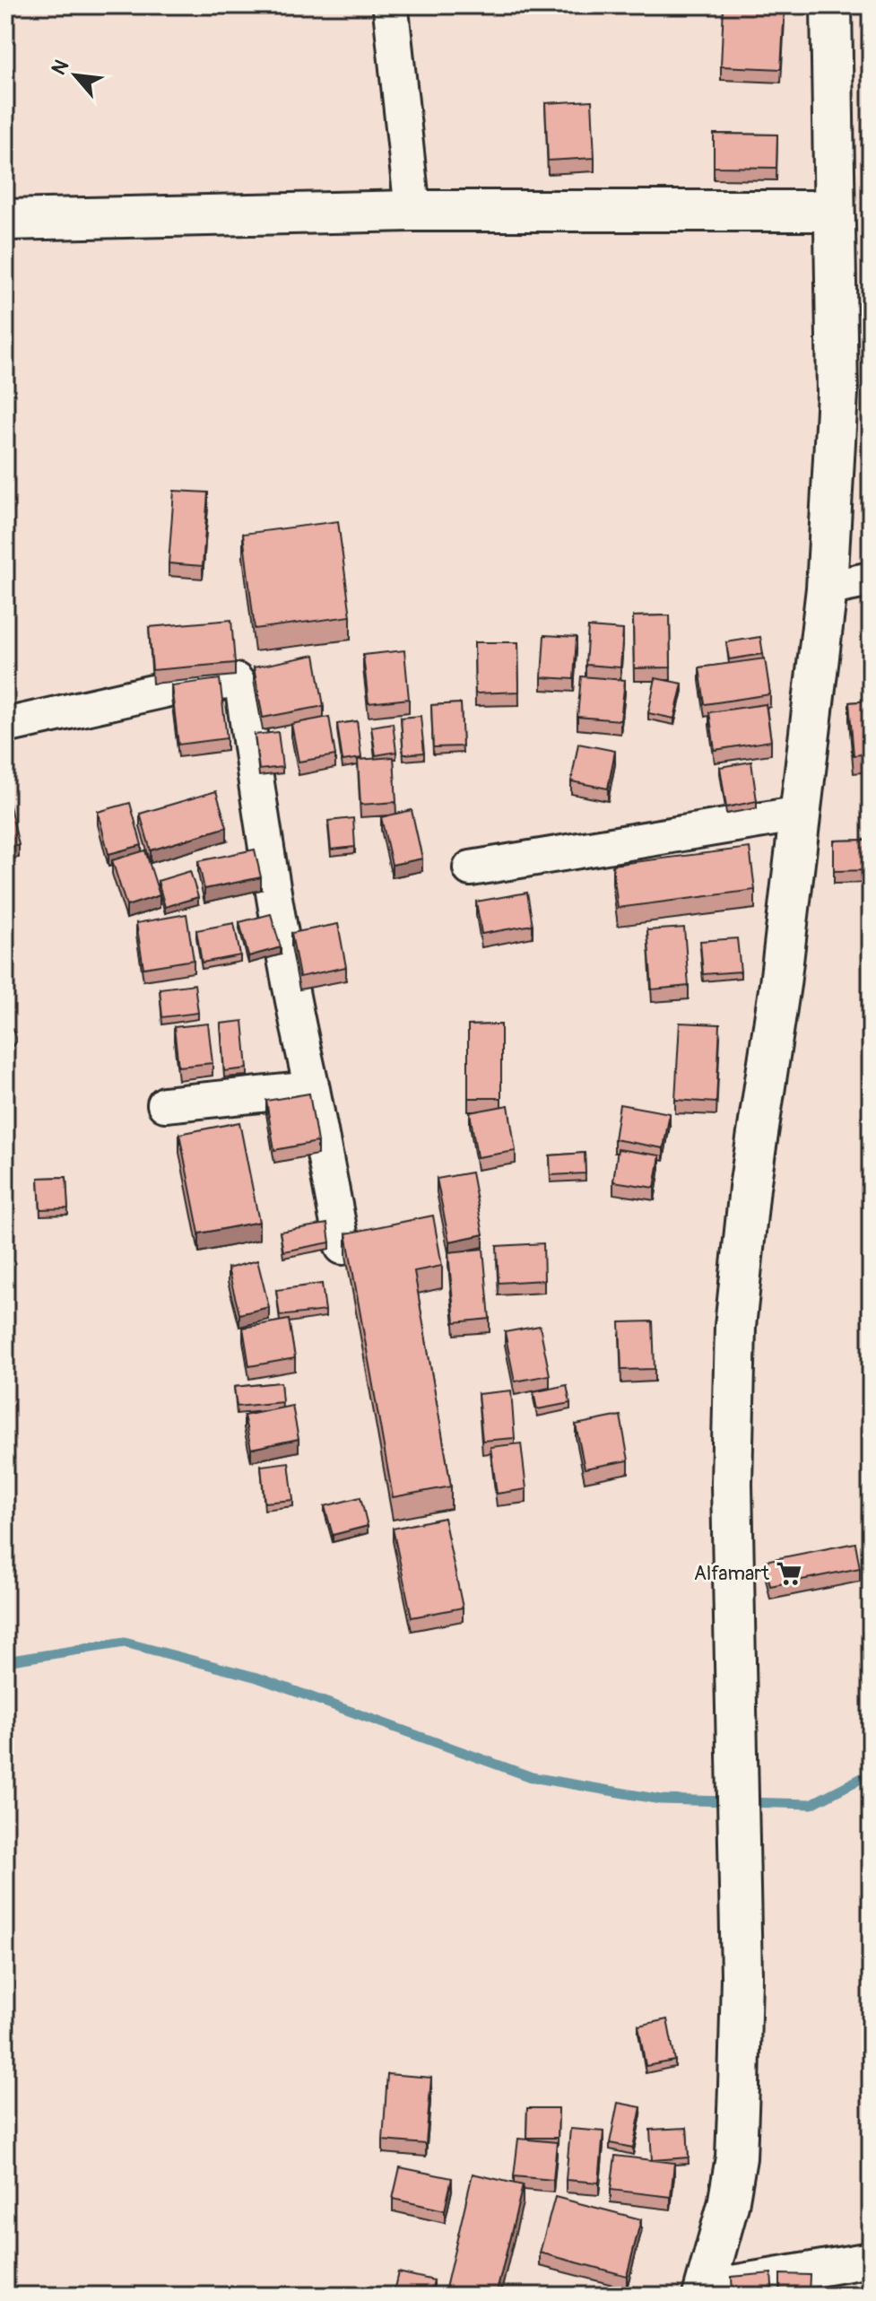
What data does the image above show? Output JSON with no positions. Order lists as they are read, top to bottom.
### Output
{
  "places": {
    "supermarket": ["Alfamart"]
  },
  "north": "top left"
}
